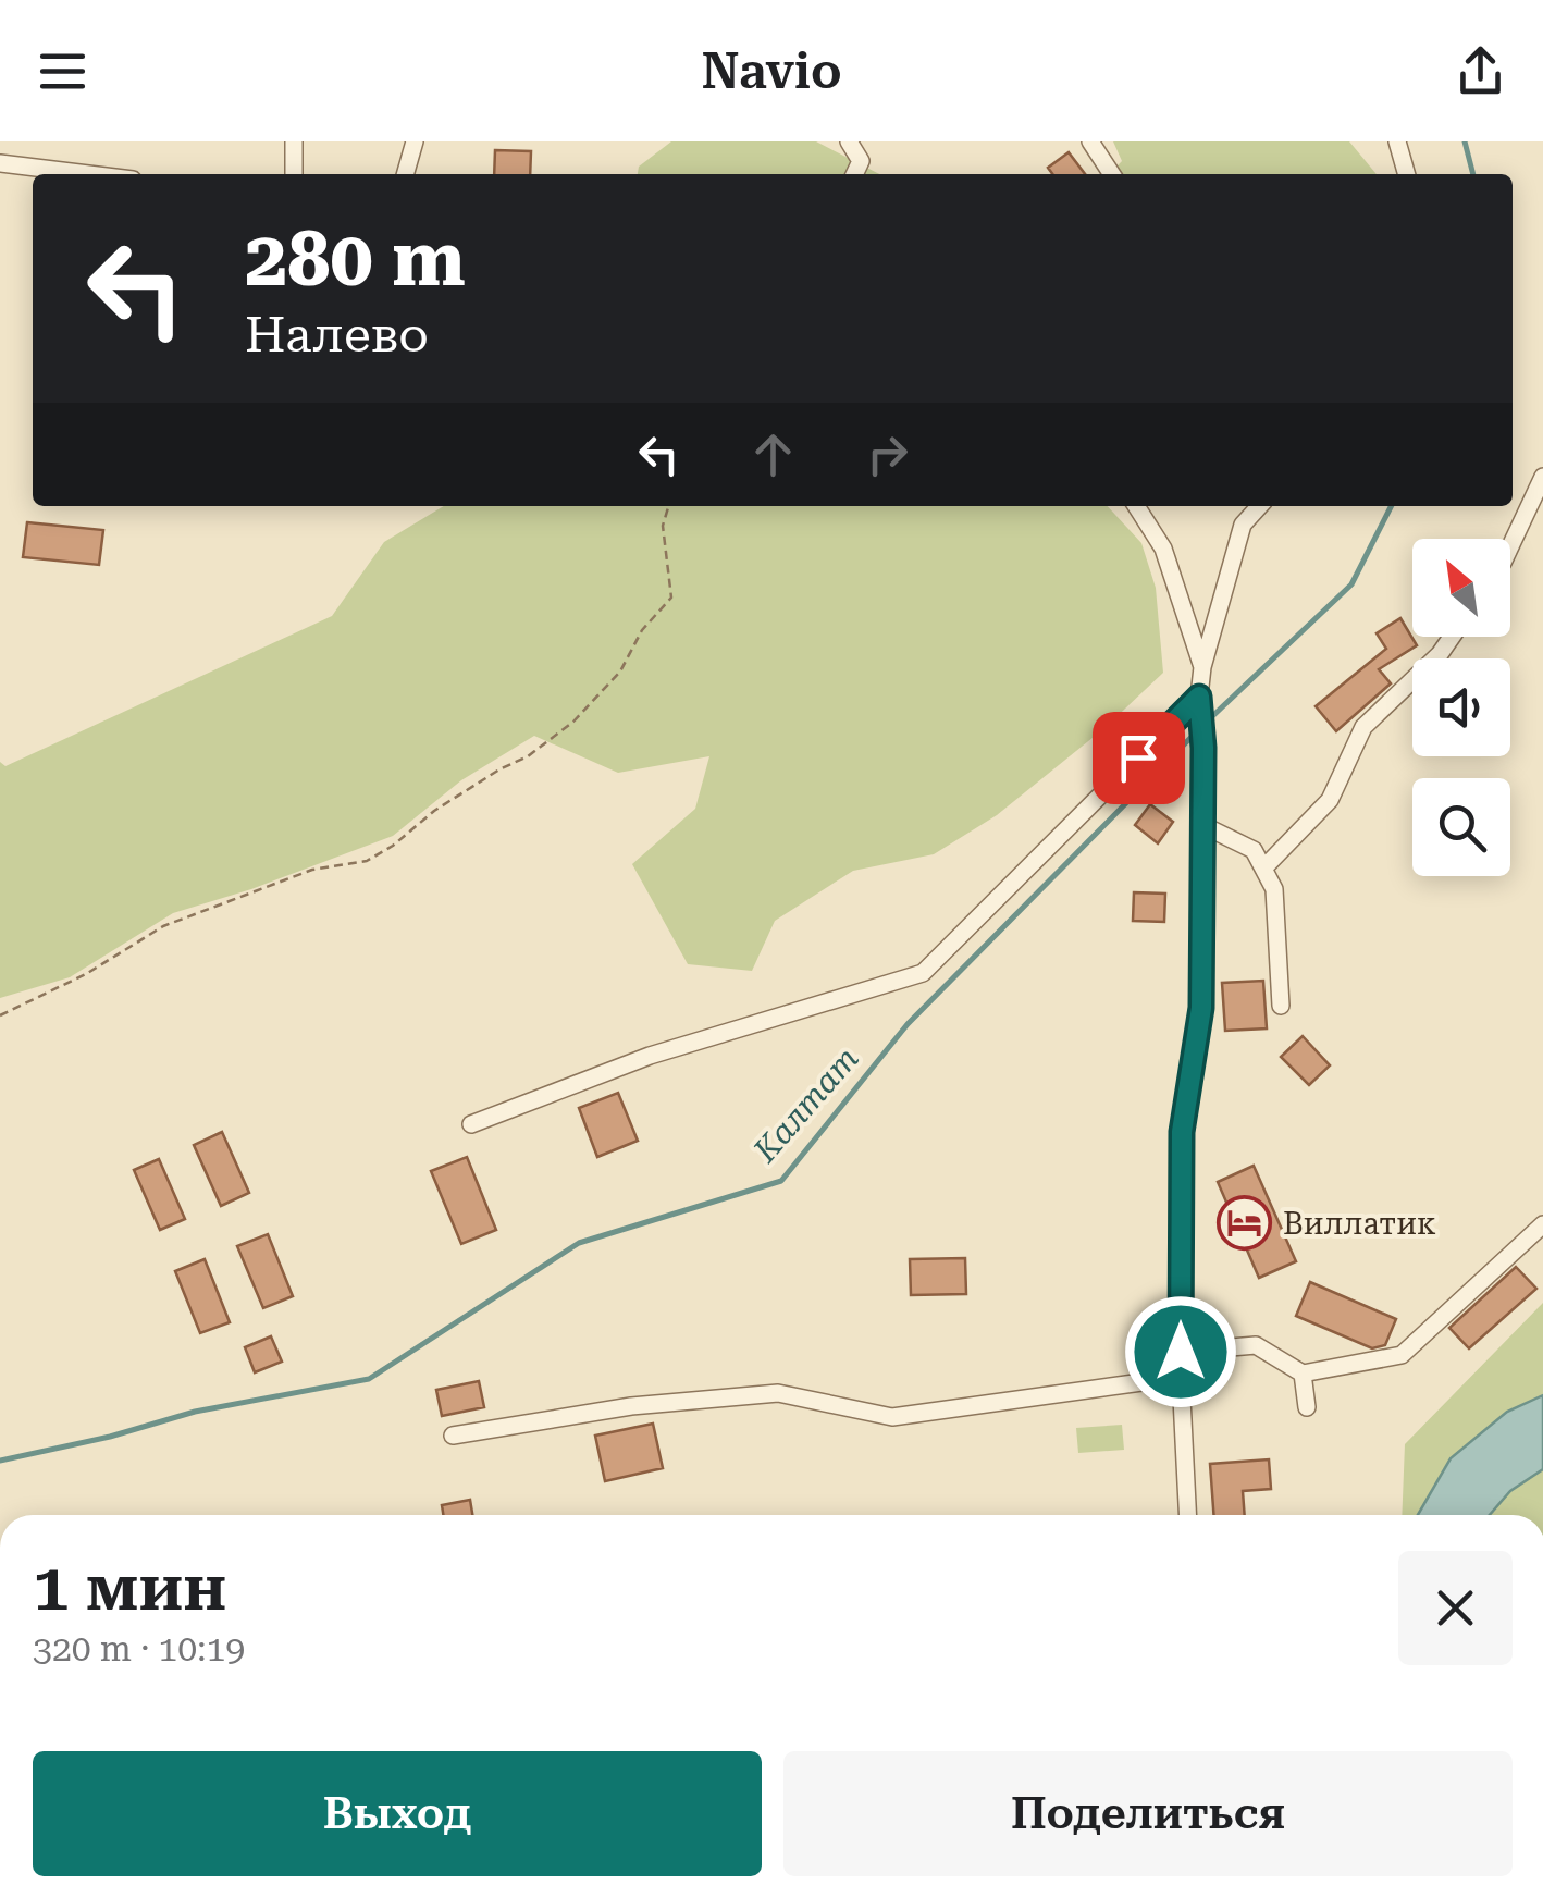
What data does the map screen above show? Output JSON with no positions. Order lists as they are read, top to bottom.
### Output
{
  "water": ["Калтат"],
  "places": {
    "hotel": ["Виллатик"]
  },
  "north": "top left",
  "page": {
    "header": "Navio",
    "turn": ["280 m", "Налево"],
    "heading": ["1 мин", "320 m · 10:19"],
    "buttons": ["Выход", "Поделиться"]
  }
}
